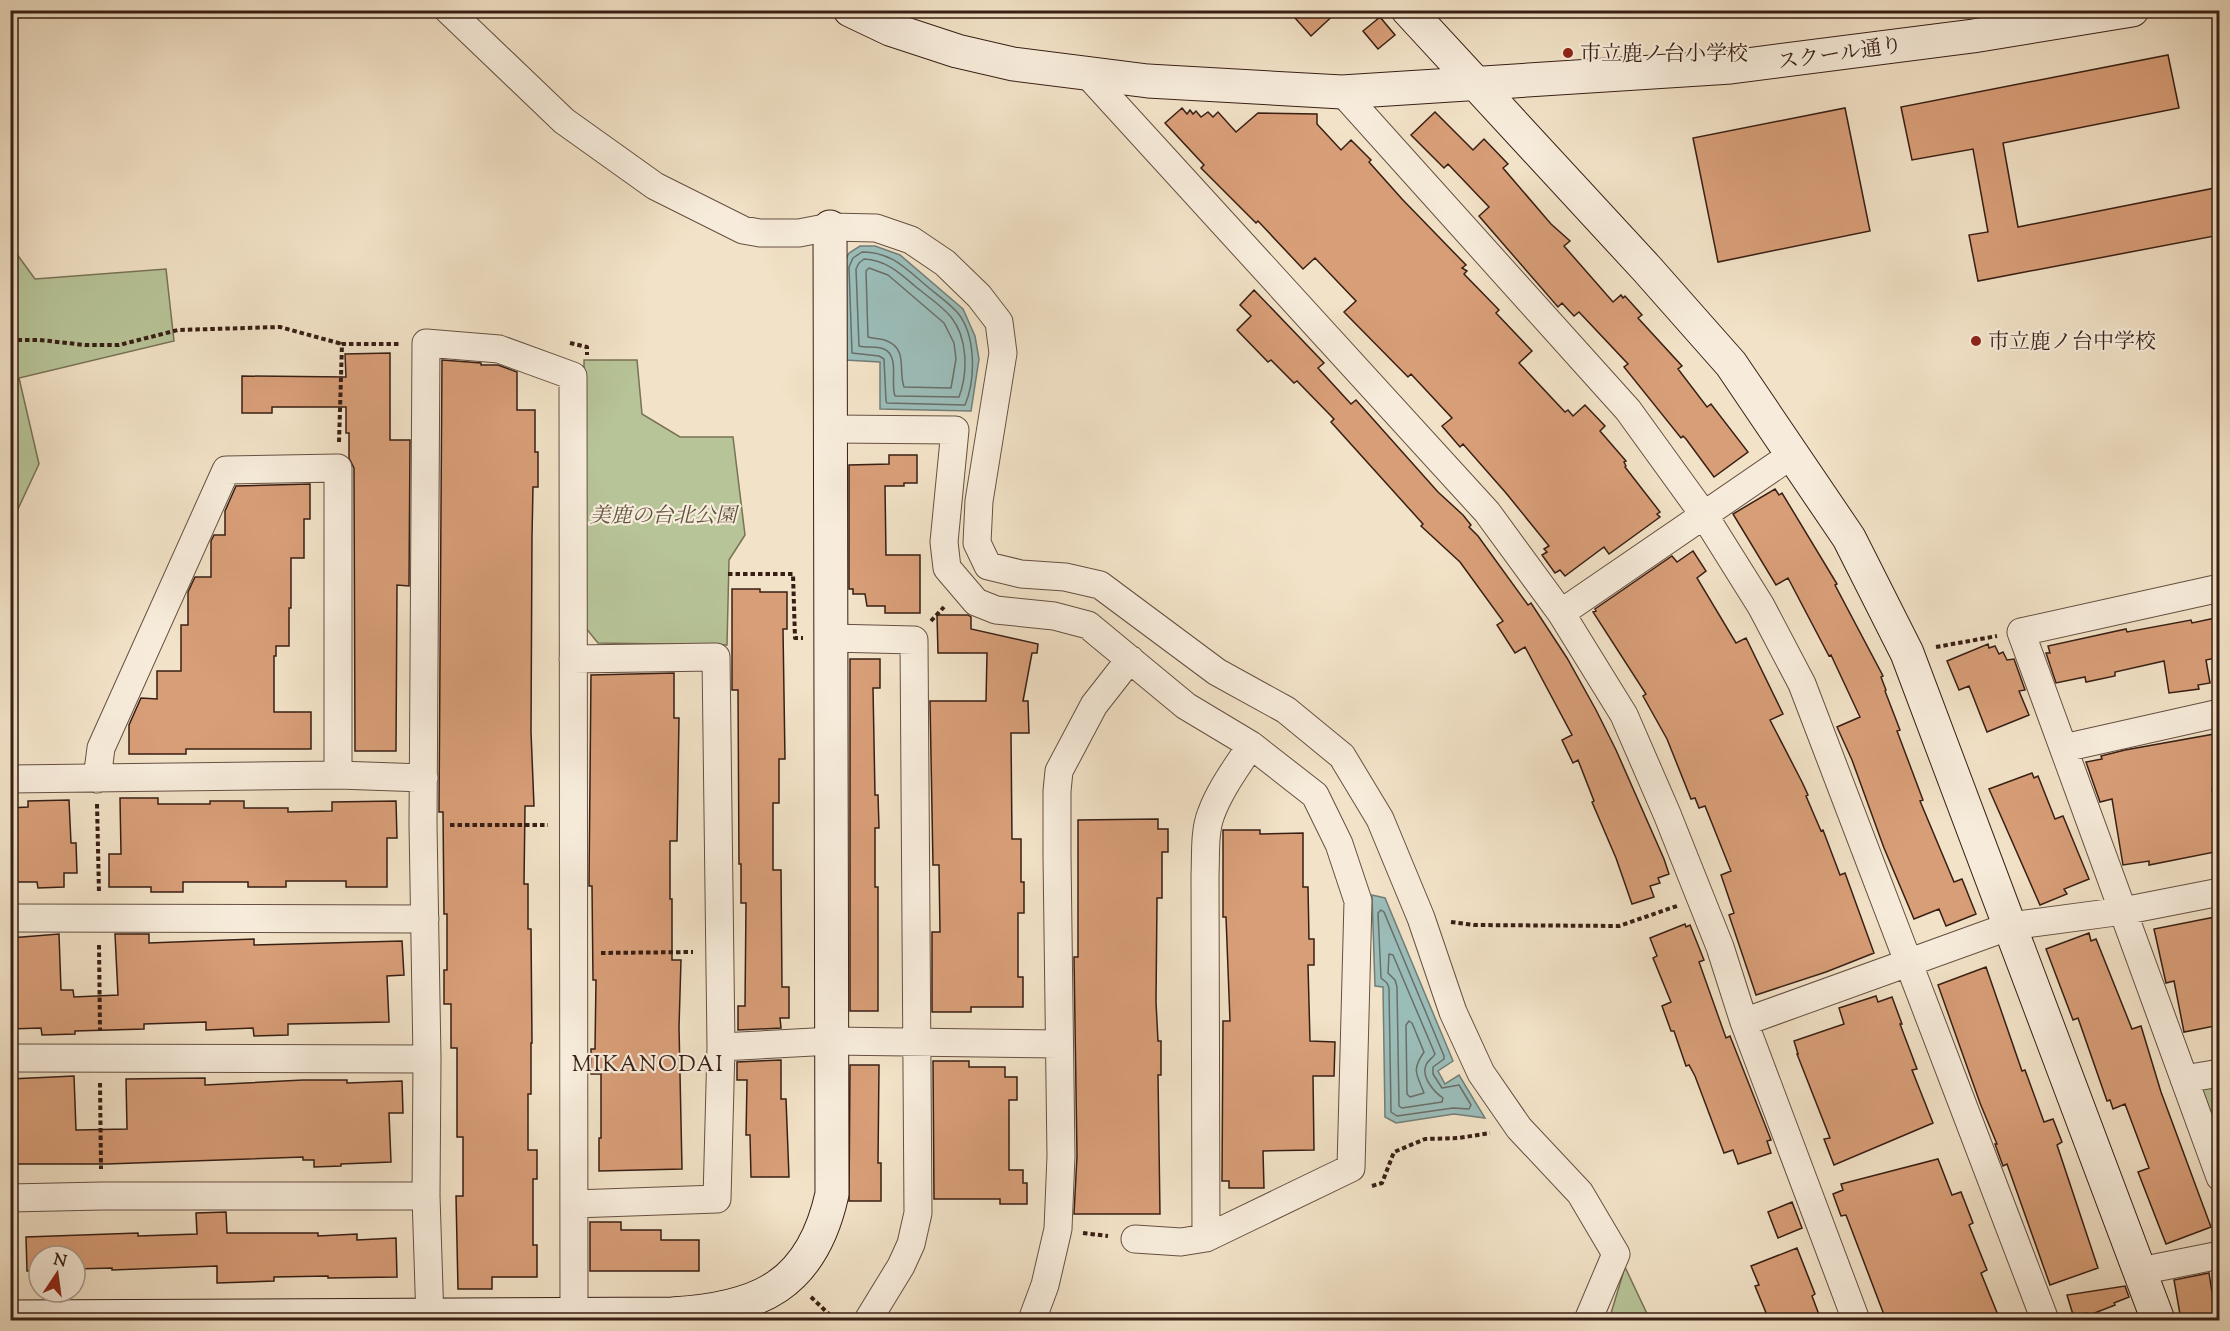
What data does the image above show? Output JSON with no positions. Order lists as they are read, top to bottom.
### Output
{
  "streets": {
    "street": ["スクール通り"]
  },
  "districts": ["MIKANODAI"],
  "parks": ["美鹿の台北公園"],
  "places": ["市立鹿ノ台小学校", "市立鹿ノ台中学校"],
  "north": "top"
}
